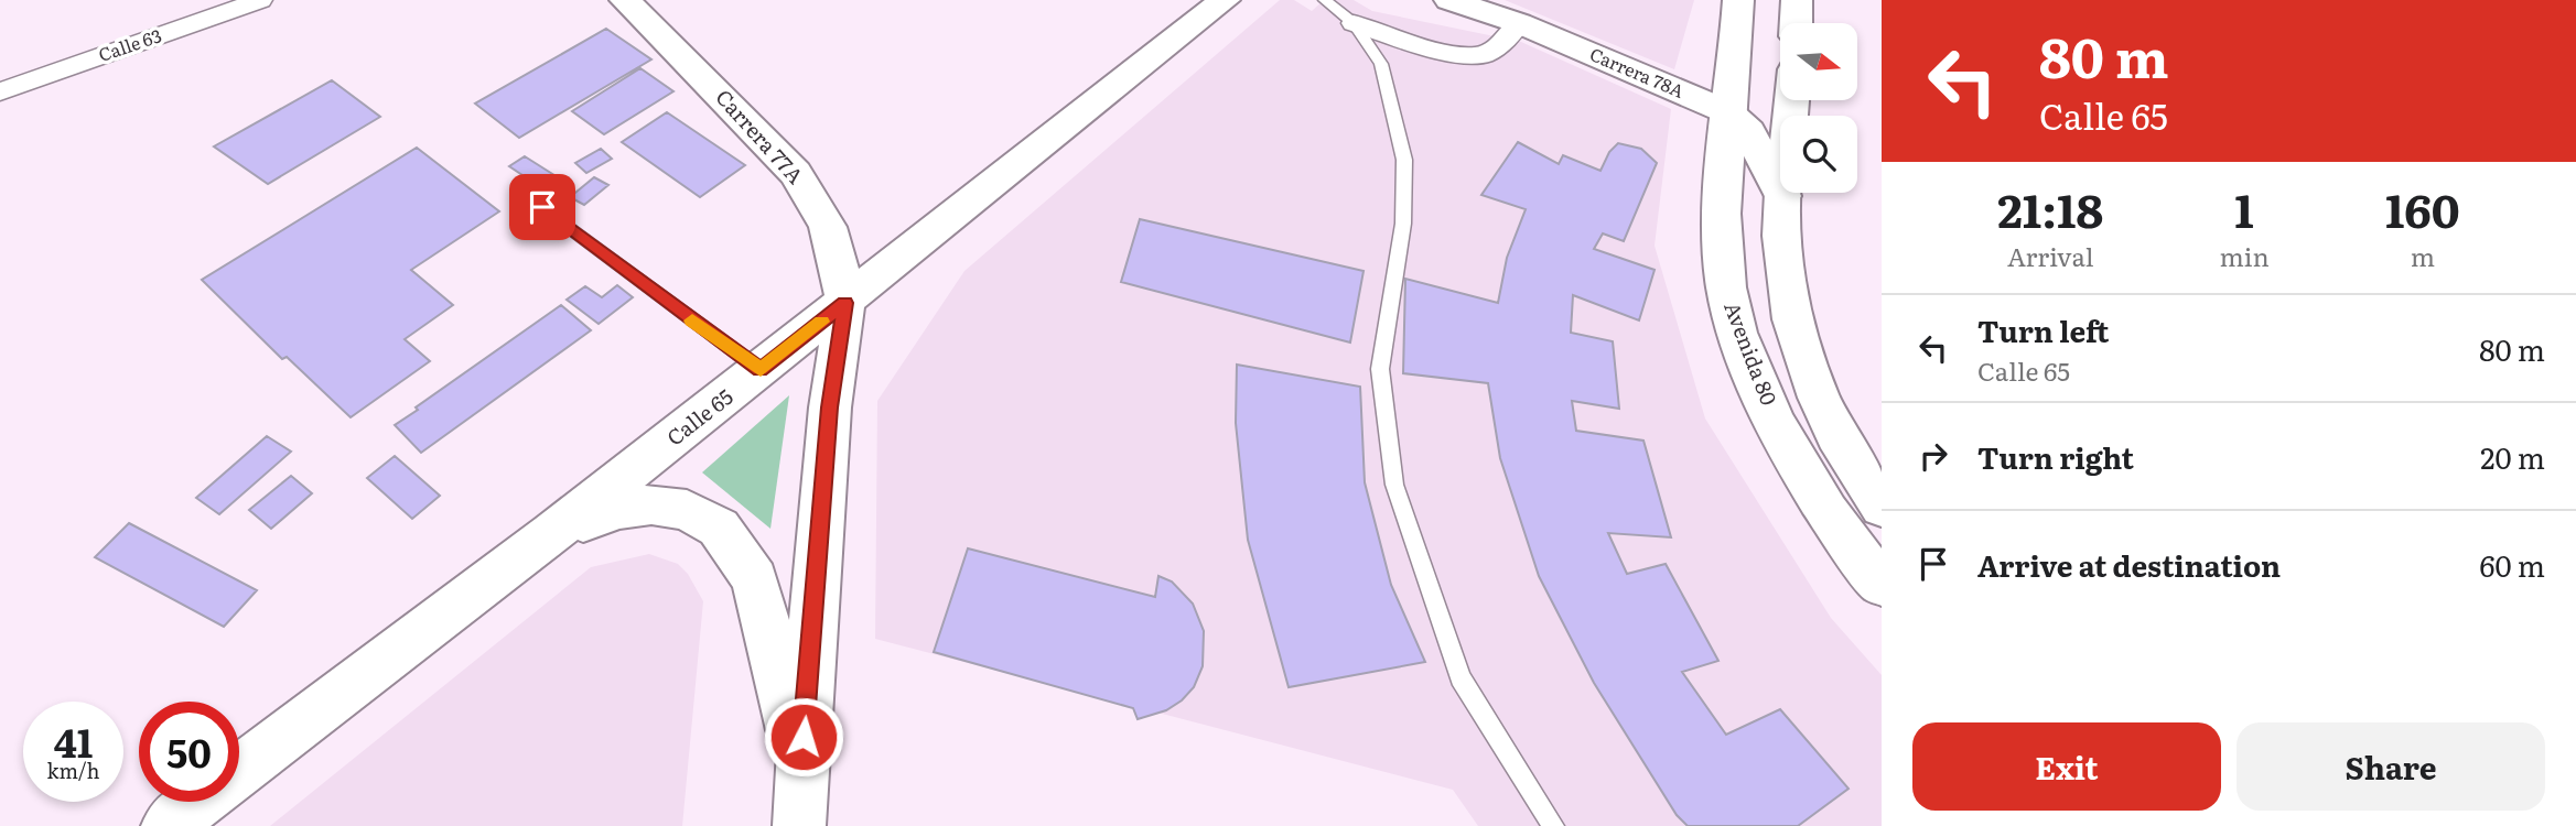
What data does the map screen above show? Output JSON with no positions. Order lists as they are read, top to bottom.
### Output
{
  "streets": {
    "main road": [
      "Carrera 78A",
      "Carrera 77A",
      "Avenida 80",
      "Calle 65"
    ],
    "street": ["Calle 63"]
  },
  "crossings": [
    ["Carrera 78A", "Avenida 80"],
    ["Carrera 77A", "Calle 65"]
  ],
  "north": "right",
  "page": {
    "turn": ["80 m", "Calle 65"],
    "eta": [
      "21:18",
      "Arrival",
      "1",
      "min",
      "160",
      "m"
    ],
    "list": [
      {
        "name": "Turn left",
        "note": "Calle 65",
        "value": "80 m"
      },
      {
        "name": "Turn right",
        "value": "20 m"
      },
      {
        "name": "Arrive at destination",
        "value": "60 m"
      }
    ],
    "speed": "41 km/h",
    "limit": "50",
    "buttons": ["Exit", "Share"]
  }
}
